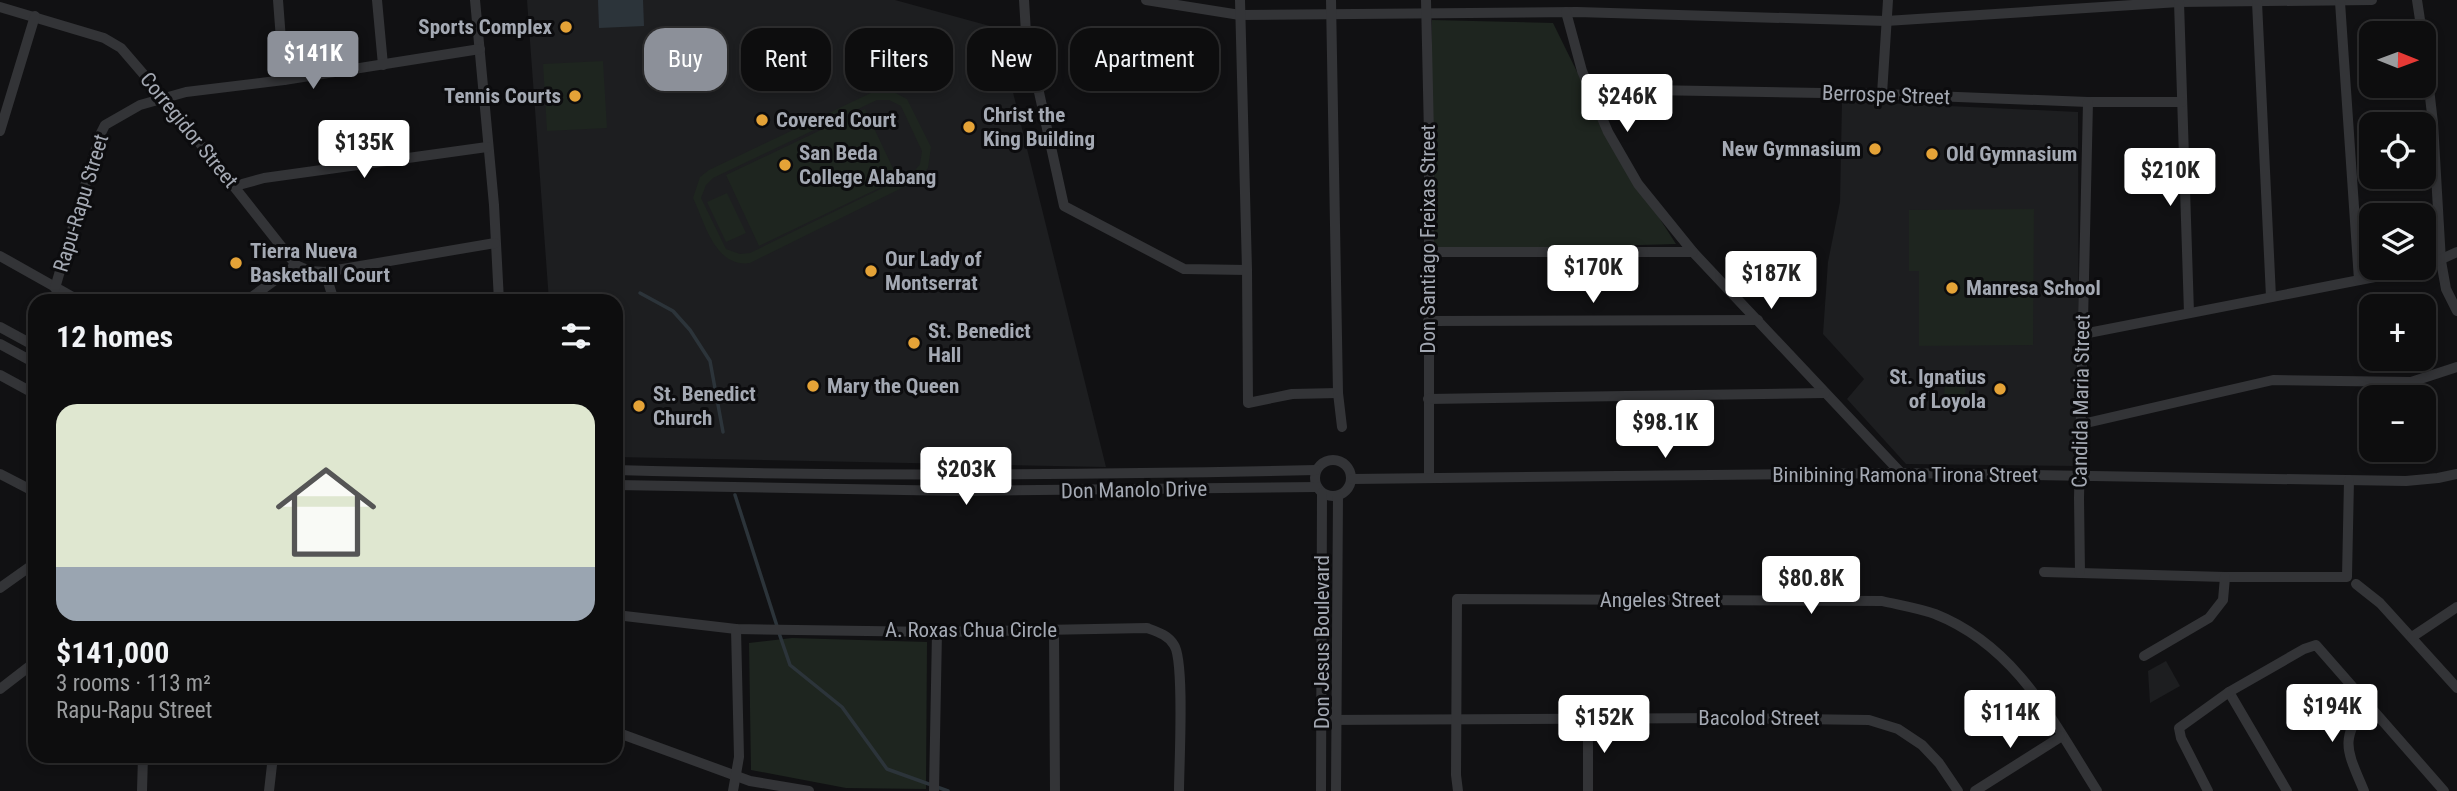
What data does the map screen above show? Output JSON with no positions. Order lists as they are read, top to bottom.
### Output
{
  "streets": {
    "street": [
      "Berrospe Street",
      "Corregidor Street",
      "Rapu-Rapu Street",
      "Don Santiago Freixas Street",
      "Candida Maria Street",
      "Binibining Ramona Tirona Street",
      "Don Manolo Drive",
      "Angeles Street",
      "A. Roxas Chua Circle",
      "Don Jesus Boulevard",
      "Bacolod Street"
    ]
  },
  "crossings": [
    ["Berrospe Street", "Candida Maria Street"],
    ["Corregidor Street", "Rapu-Rapu Street"],
    ["Don Santiago Freixas Street", "Binibining Ramona Tirona Street"],
    ["Candida Maria Street", "Binibining Ramona Tirona Street"],
    ["Binibining Ramona Tirona Street", "Don Manolo Drive"],
    ["Binibining Ramona Tirona Street", "Don Jesus Boulevard"],
    ["Don Manolo Drive", "Don Jesus Boulevard"],
    ["Angeles Street", "Bacolod Street"],
    ["Don Jesus Boulevard", "Bacolod Street"]
  ],
  "places": [
    "Sports Complex",
    "Tennis Courts",
    "Covered Court",
    "Christ the King Building",
    "New Gymnasium",
    "Old Gymnasium",
    "San Beda College Alabang",
    "Tierra Nueva Basketball Court",
    "Our Lady of Montserrat",
    "Manresa School",
    "St. Benedict Hall",
    "Mary the Queen",
    "St. Ignatius of Loyola",
    "St. Benedict Church"
  ],
  "north": "right",
  "page": {
    "map_buttons": ["+", "−"],
    "chip": [
      "Buy",
      "Rent",
      "Filters",
      "New",
      "Apartment"
    ],
    "price": [
      "$141K",
      "$246K",
      "$135K",
      "$210K",
      "$170K",
      "$187K",
      "$98.1K",
      "$203K",
      "$80.8K",
      "$194K",
      "$114K",
      "$152K"
    ],
    "heading": "12 homes",
    "list": [
      {
        "name": "$141,000",
        "note": "3 rooms · 113 m² · Rapu-Rapu Street"
      }
    ]
  }
}
